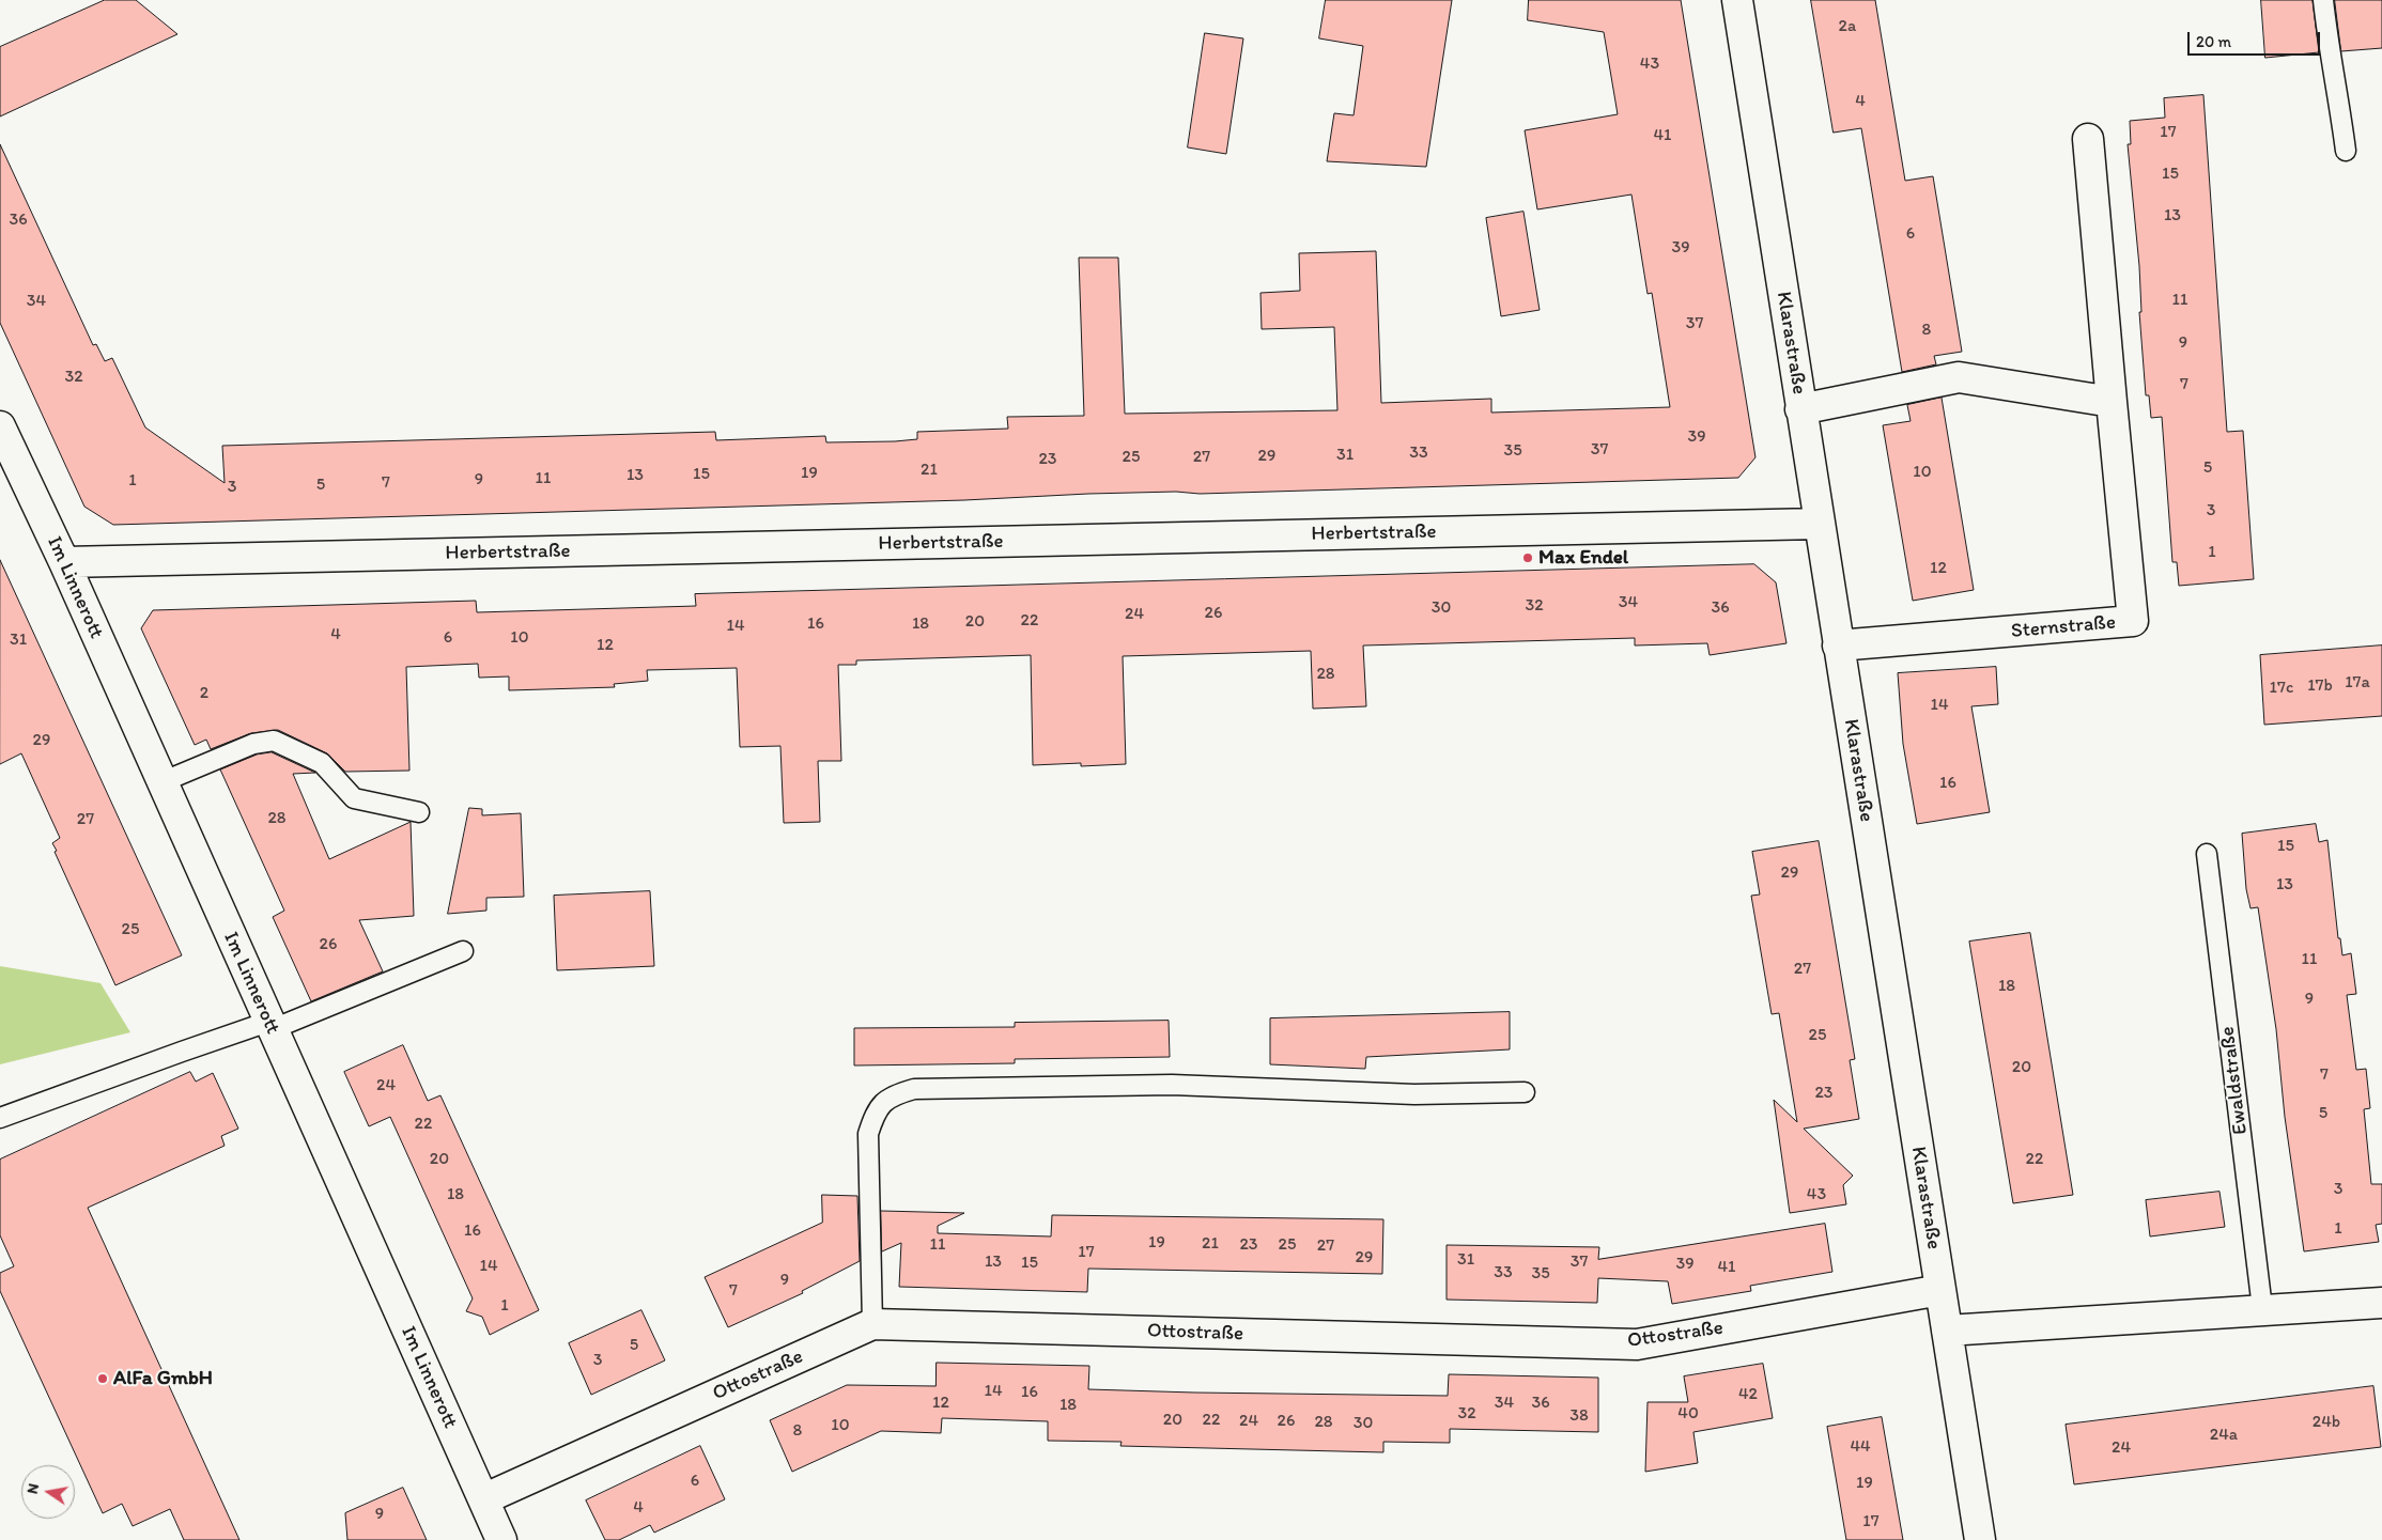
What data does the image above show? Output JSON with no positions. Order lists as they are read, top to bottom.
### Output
{
  "streets": {
    "street": [
      "Klarastraße",
      "Herbertstraße",
      "Im Linnerott",
      "Sternstraße",
      "Ottostraße"
    ],
    "lane": ["Ewaldstraße"]
  },
  "crossings": [
    ["Klarastraße", "Herbertstraße"],
    ["Klarastraße", "Sternstraße"],
    ["Klarastraße", "Ottostraße"],
    ["Herbertstraße", "Im Linnerott"],
    ["Im Linnerott", "Ottostraße"]
  ],
  "places": ["Max Endel", "AlFa GmbH"],
  "house_numbers": [
    "2a",
    "43",
    "4",
    "17",
    "41",
    "15",
    "13",
    "36",
    "6",
    "39",
    "11",
    "34",
    "37",
    "8",
    "9",
    "32",
    "7",
    "39",
    "37",
    "35",
    "33",
    "31",
    "29",
    "25",
    "27",
    "23",
    "5",
    "21",
    "10",
    "19",
    "15",
    "13",
    "11",
    "9",
    "1",
    "7",
    "5",
    "3",
    "3",
    "1",
    "12",
    "34",
    "32",
    "30",
    "36",
    "26",
    "24",
    "22",
    "20",
    "16",
    "18",
    "14",
    "4",
    "6",
    "10",
    "31",
    "12",
    "28",
    "17a",
    "17b",
    "17c",
    "2",
    "14",
    "29",
    "16",
    "28",
    "27",
    "15",
    "29",
    "13",
    "25",
    "26",
    "11",
    "27",
    "18",
    "9",
    "25",
    "20",
    "7",
    "24",
    "23",
    "5",
    "22",
    "20",
    "22",
    "3",
    "18",
    "43",
    "1",
    "16",
    "19",
    "21",
    "11",
    "23",
    "25",
    "27",
    "17",
    "29",
    "31",
    "13",
    "37",
    "15",
    "39",
    "14",
    "41",
    "33",
    "35",
    "9",
    "7",
    "1",
    "5",
    "3",
    "14",
    "16",
    "42",
    "12",
    "34",
    "36",
    "18",
    "32",
    "40",
    "38",
    "20",
    "22",
    "24",
    "26",
    "28",
    "24b",
    "30",
    "10",
    "8",
    "24a",
    "44",
    "24",
    "6",
    "19",
    "4",
    "9",
    "17"
  ],
  "scale_bar": "20 m",
  "north": "left"
}
